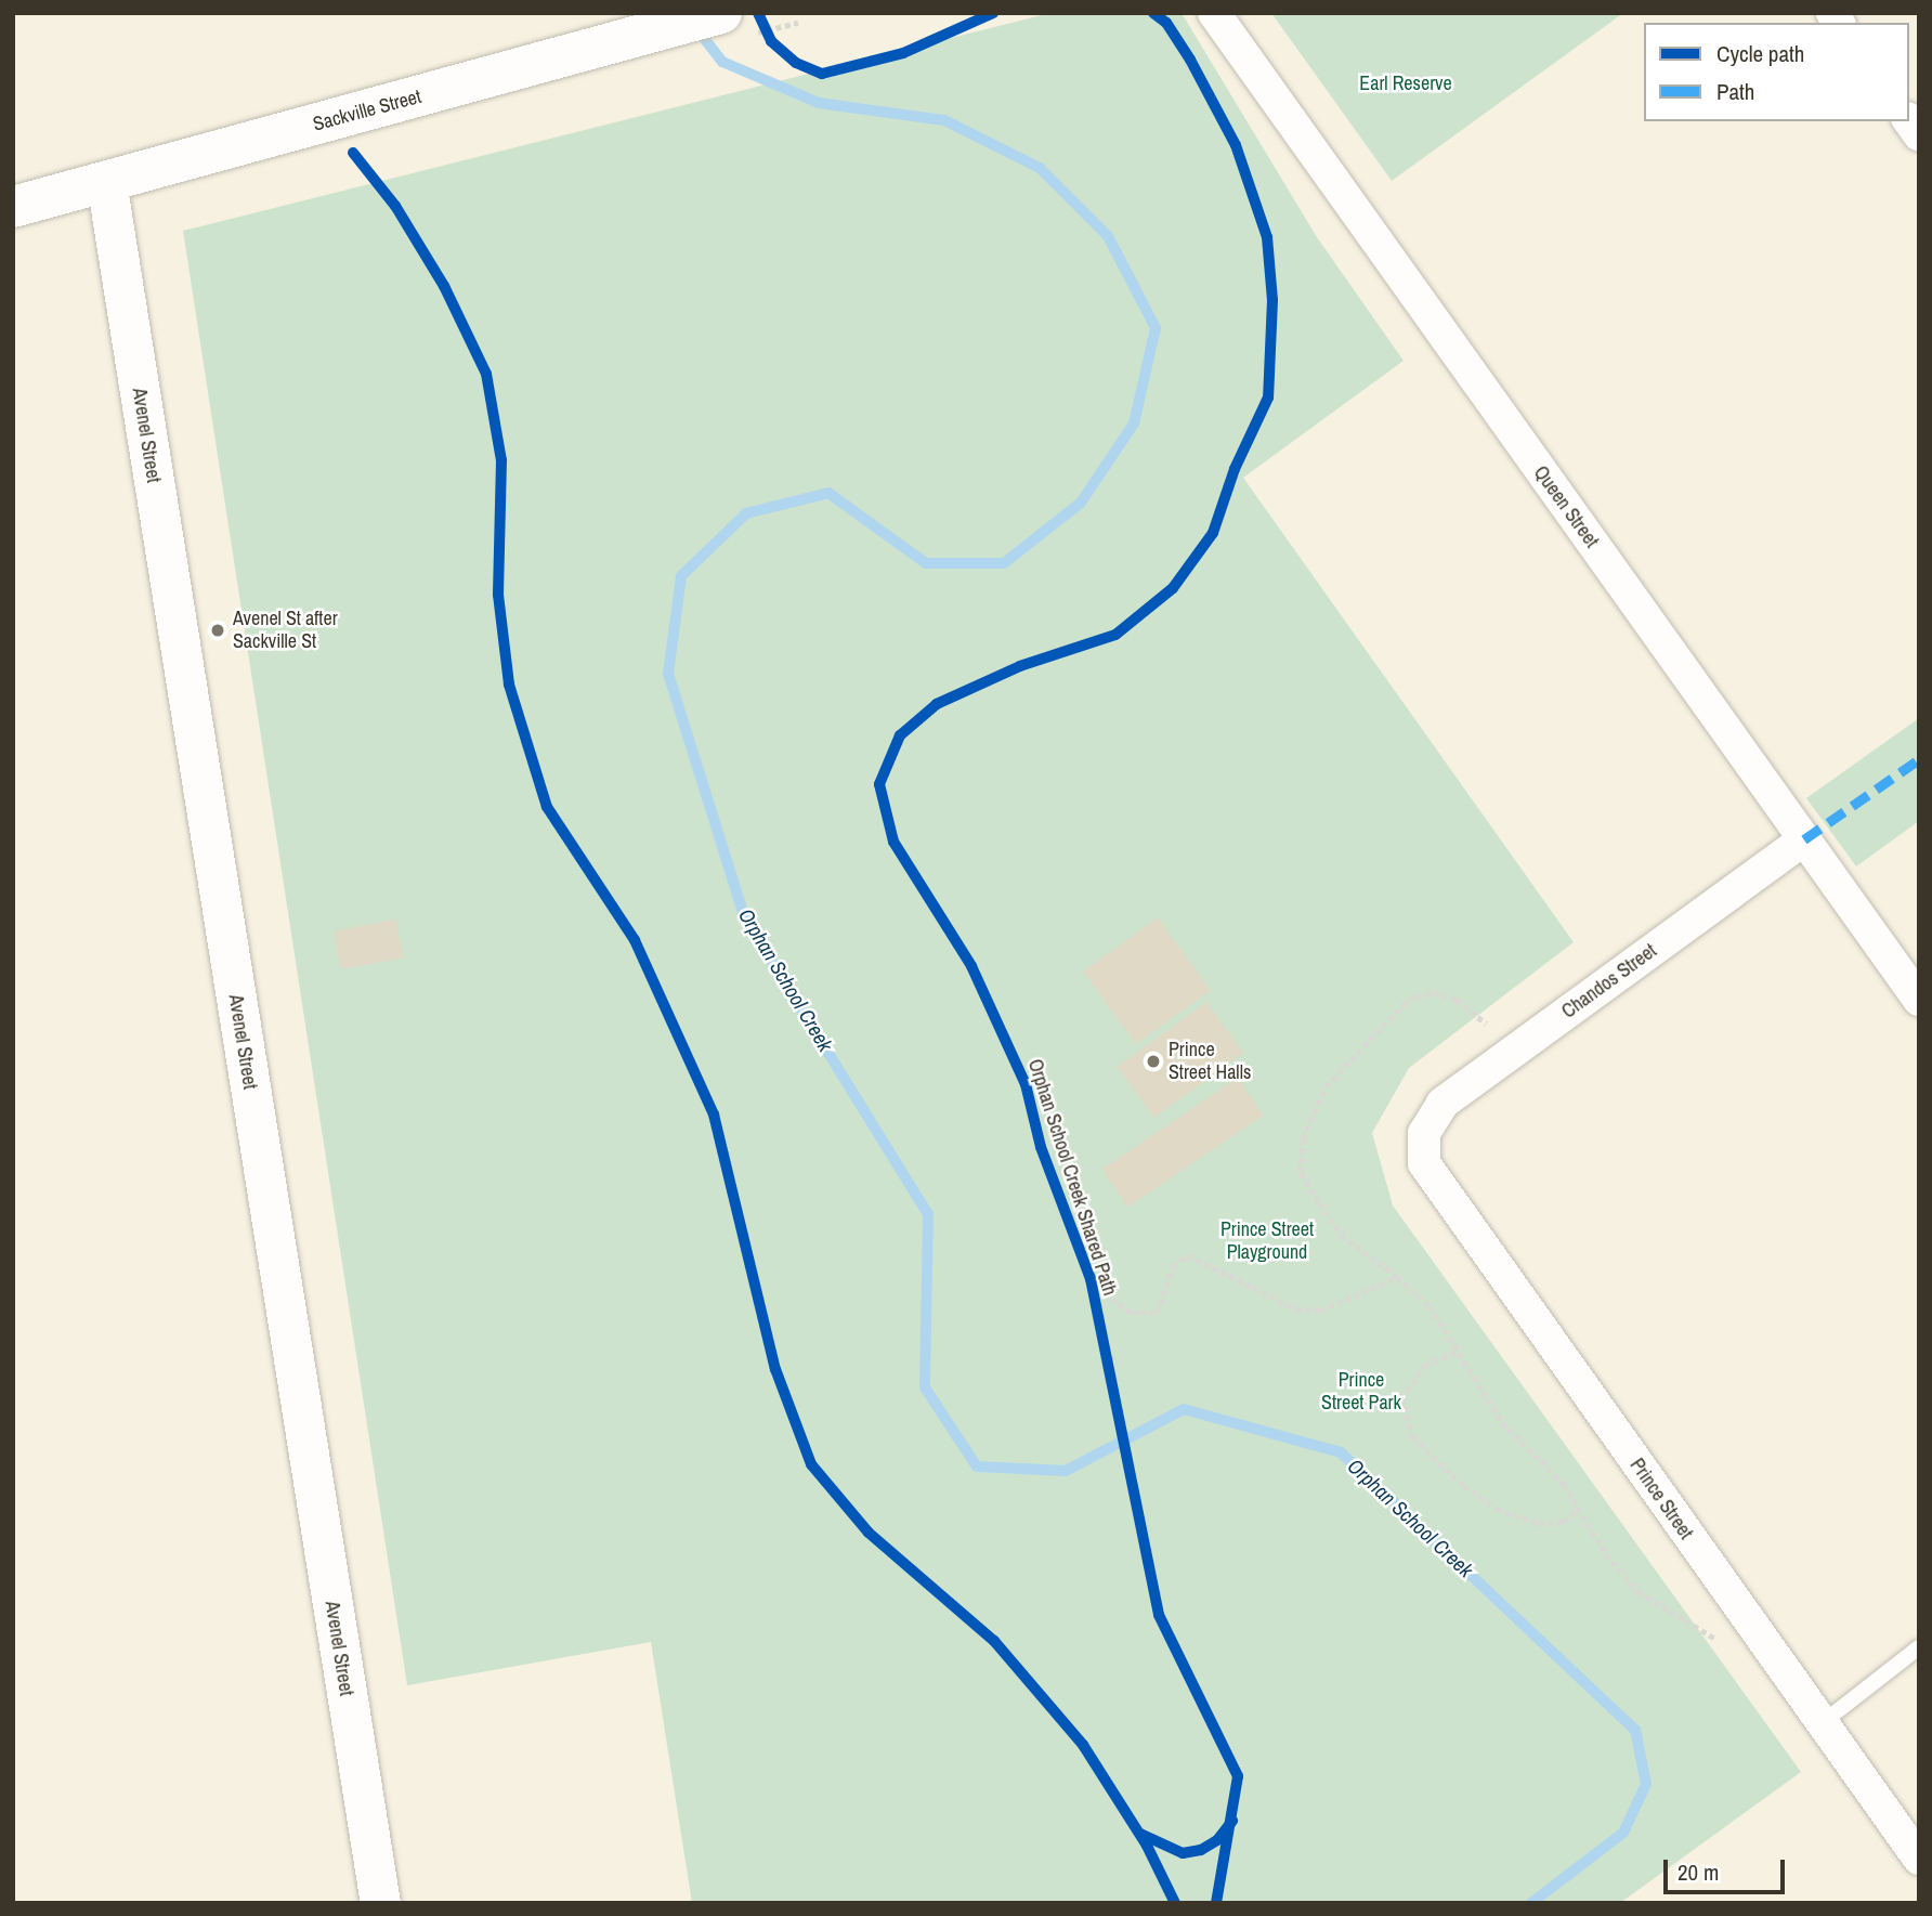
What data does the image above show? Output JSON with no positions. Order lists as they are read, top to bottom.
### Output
{
  "streets": {
    "main road": ["Sackville Street"],
    "street": [
      "Avenel Street",
      "Queen Street",
      "Chandos Street",
      "Prince Street"
    ],
    "cycle path": ["Orphan School Creek Shared Path"]
  },
  "crossings": [
    ["Sackville Street", "Avenel Street"],
    ["Queen Street", "Chandos Street"],
    ["Chandos Street", "Prince Street"]
  ],
  "water": ["Orphan School Creek"],
  "parks": ["Earl Reserve", "Prince Street Playground", "Prince Street Park"],
  "places": ["Avenel St after Sackville St", "Prince Street Halls"],
  "legend": ["Cycle path", "Path"],
  "scale_bar": "20 m"
}
